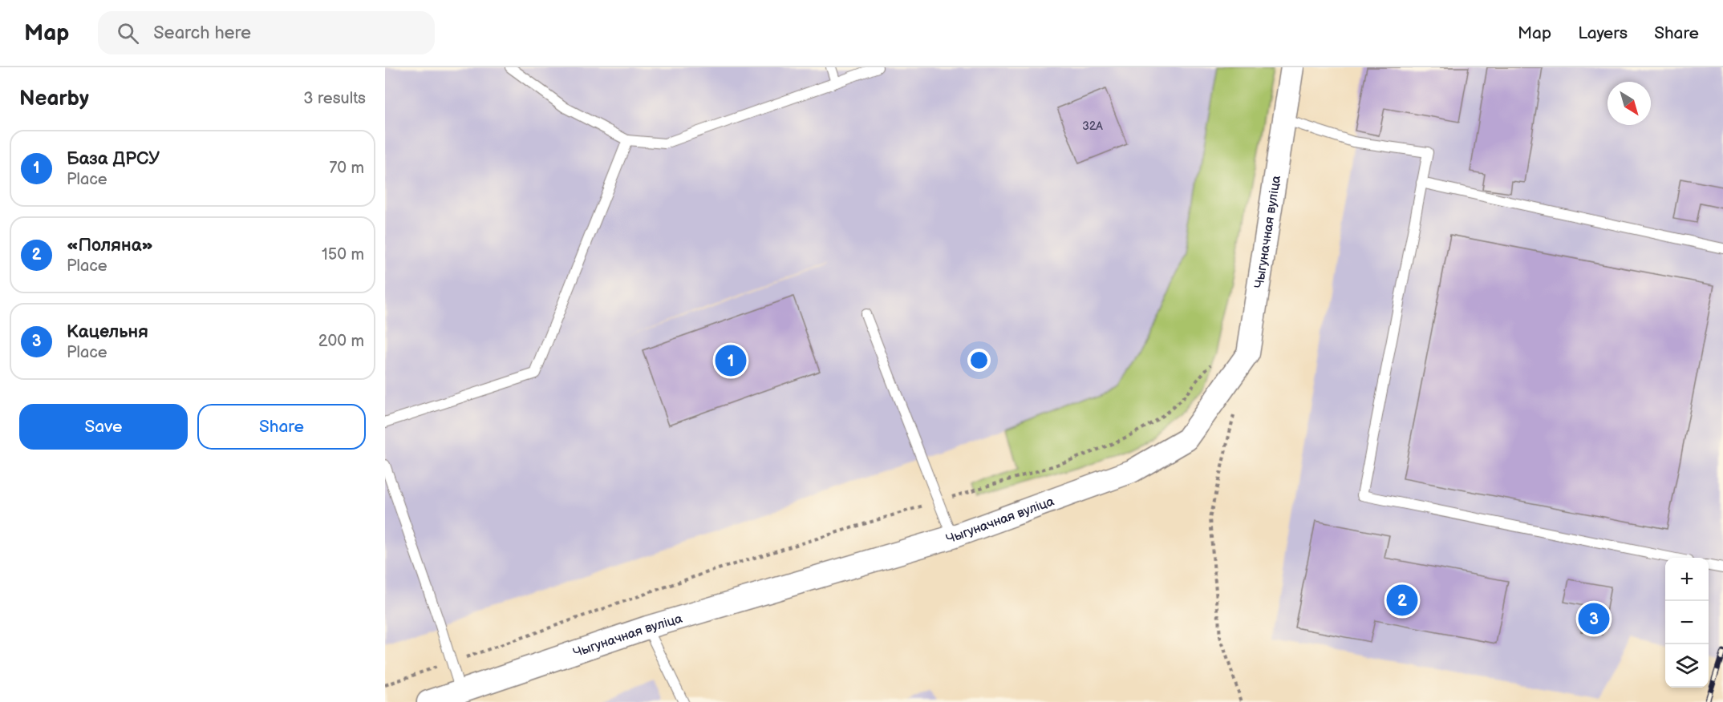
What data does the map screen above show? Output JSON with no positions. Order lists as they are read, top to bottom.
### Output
{
  "streets": {
    "street": ["Чыгуначная вуліца"]
  },
  "house_numbers": ["32А"],
  "north": "bottom right",
  "page": {
    "header": "Map",
    "search": "Search here",
    "nav": ["Map", "Layers", "Share"],
    "heading": ["Nearby", "3 results"],
    "list": [
      {
        "mark": "1",
        "name": "База ДРСУ",
        "note": "Place",
        "value": "70 m"
      },
      {
        "mark": "2",
        "name": "«Поляна»",
        "note": "Place",
        "value": "150 m"
      },
      {
        "mark": "3",
        "name": "Кацельня",
        "note": "Place",
        "value": "200 m"
      }
    ],
    "pins": ["1", "2", "3"],
    "buttons": ["Save", "Share"],
    "map_buttons": ["+", "−"]
  }
}
